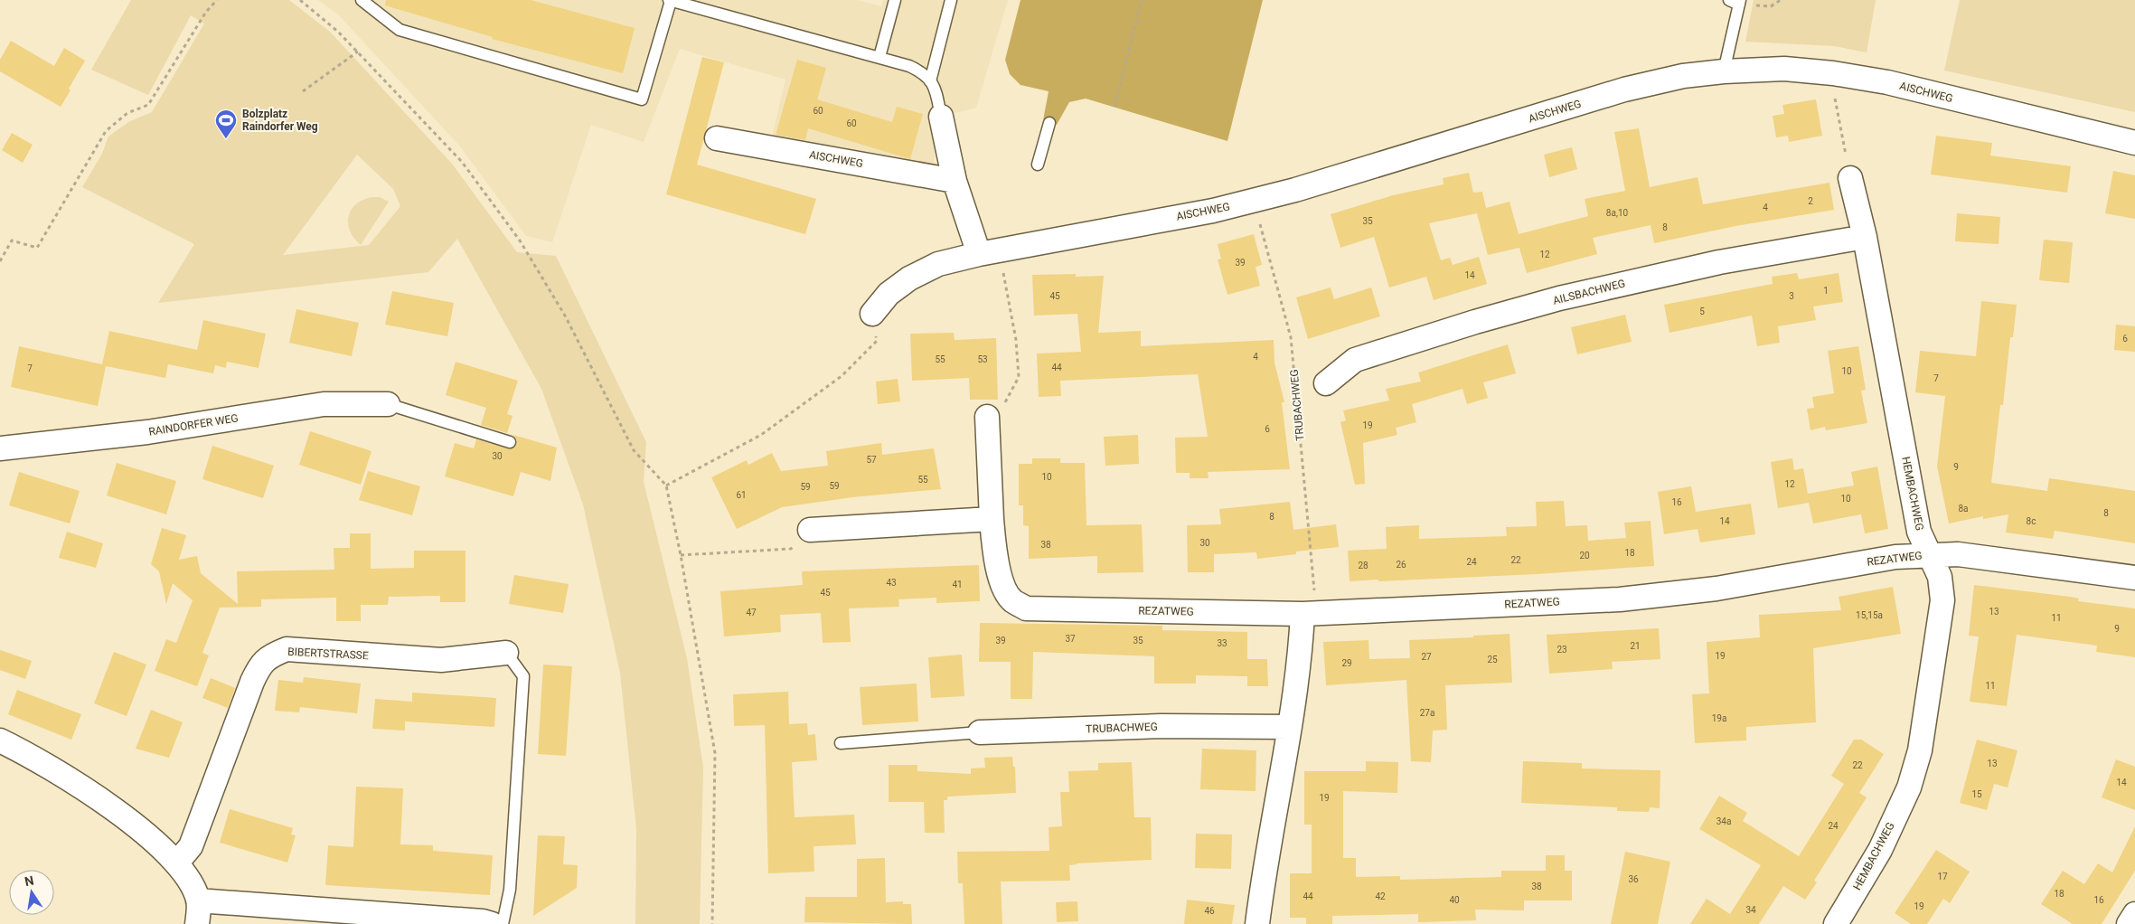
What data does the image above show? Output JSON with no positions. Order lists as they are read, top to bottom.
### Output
{
  "streets": {
    "street": [
      "AISCHWEG",
      "AILSBACHWEG",
      "TRUBACHWEG",
      "RAINDORFER WEG",
      "HEMBACHWEG",
      "REZATWEG",
      "BIBERTSTRASSE"
    ]
  },
  "crossings": [
    ["AISCHWEG", "TRUBACHWEG"],
    ["AILSBACHWEG", "HEMBACHWEG"],
    ["TRUBACHWEG", "REZATWEG"],
    ["HEMBACHWEG", "REZATWEG"]
  ],
  "places": {
    "sports": ["Bolzplatz Raindorfer Weg"]
  },
  "house_numbers": [
    "60",
    "60",
    "2",
    "4",
    "8a,10",
    "35",
    "8",
    "12",
    "39",
    "14",
    "1",
    "45",
    "3",
    "5",
    "6",
    "4",
    "55",
    "53",
    "44",
    "7",
    "10",
    "7",
    "19",
    "6",
    "30",
    "57",
    "9",
    "10",
    "55",
    "12",
    "59",
    "59",
    "61",
    "10",
    "16",
    "8a",
    "8",
    "8",
    "14",
    "8c",
    "30",
    "38",
    "18",
    "20",
    "22",
    "24",
    "26",
    "28",
    "43",
    "41",
    "45",
    "13",
    "47",
    "15,15a",
    "11",
    "9",
    "37",
    "39",
    "35",
    "33",
    "21",
    "23",
    "19",
    "27",
    "25",
    "29",
    "11",
    "27a",
    "19a",
    "13",
    "22",
    "14",
    "15",
    "19",
    "34a",
    "24",
    "17",
    "36",
    "38",
    "18",
    "44",
    "42",
    "40",
    "16",
    "19",
    "34",
    "46"
  ],
  "north": "top"
}
